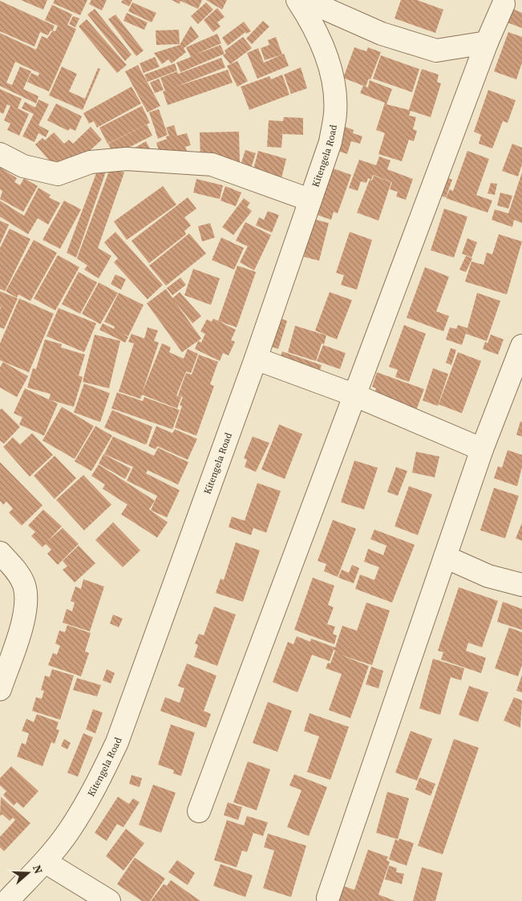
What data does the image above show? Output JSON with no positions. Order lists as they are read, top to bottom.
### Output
{
  "streets": {
    "street": ["Kitengela Road"]
  },
  "north": "right"
}
